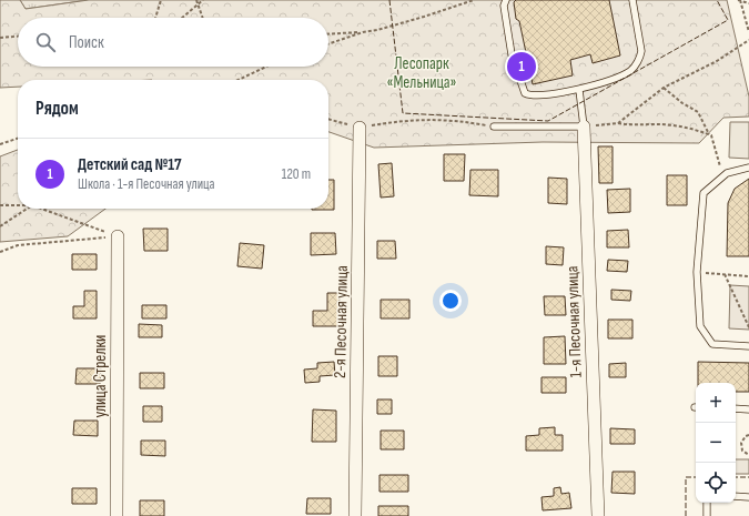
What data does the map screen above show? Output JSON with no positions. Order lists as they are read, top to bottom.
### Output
{
  "streets": {
    "street": ["2-я Песочная улица", "1-я Песочная улица", "улица Стрелки"]
  },
  "parks": ["Лесопарк «Мельница»"],
  "page": {
    "search": "Поиск",
    "pins": "1",
    "heading": "Рядом",
    "list": [
      {
        "mark": "1",
        "name": "Детский сад №17",
        "note": "Школа · 1-я Песочная улица",
        "value": "120 m"
      }
    ],
    "map_buttons": ["+", "−"]
  }
}
